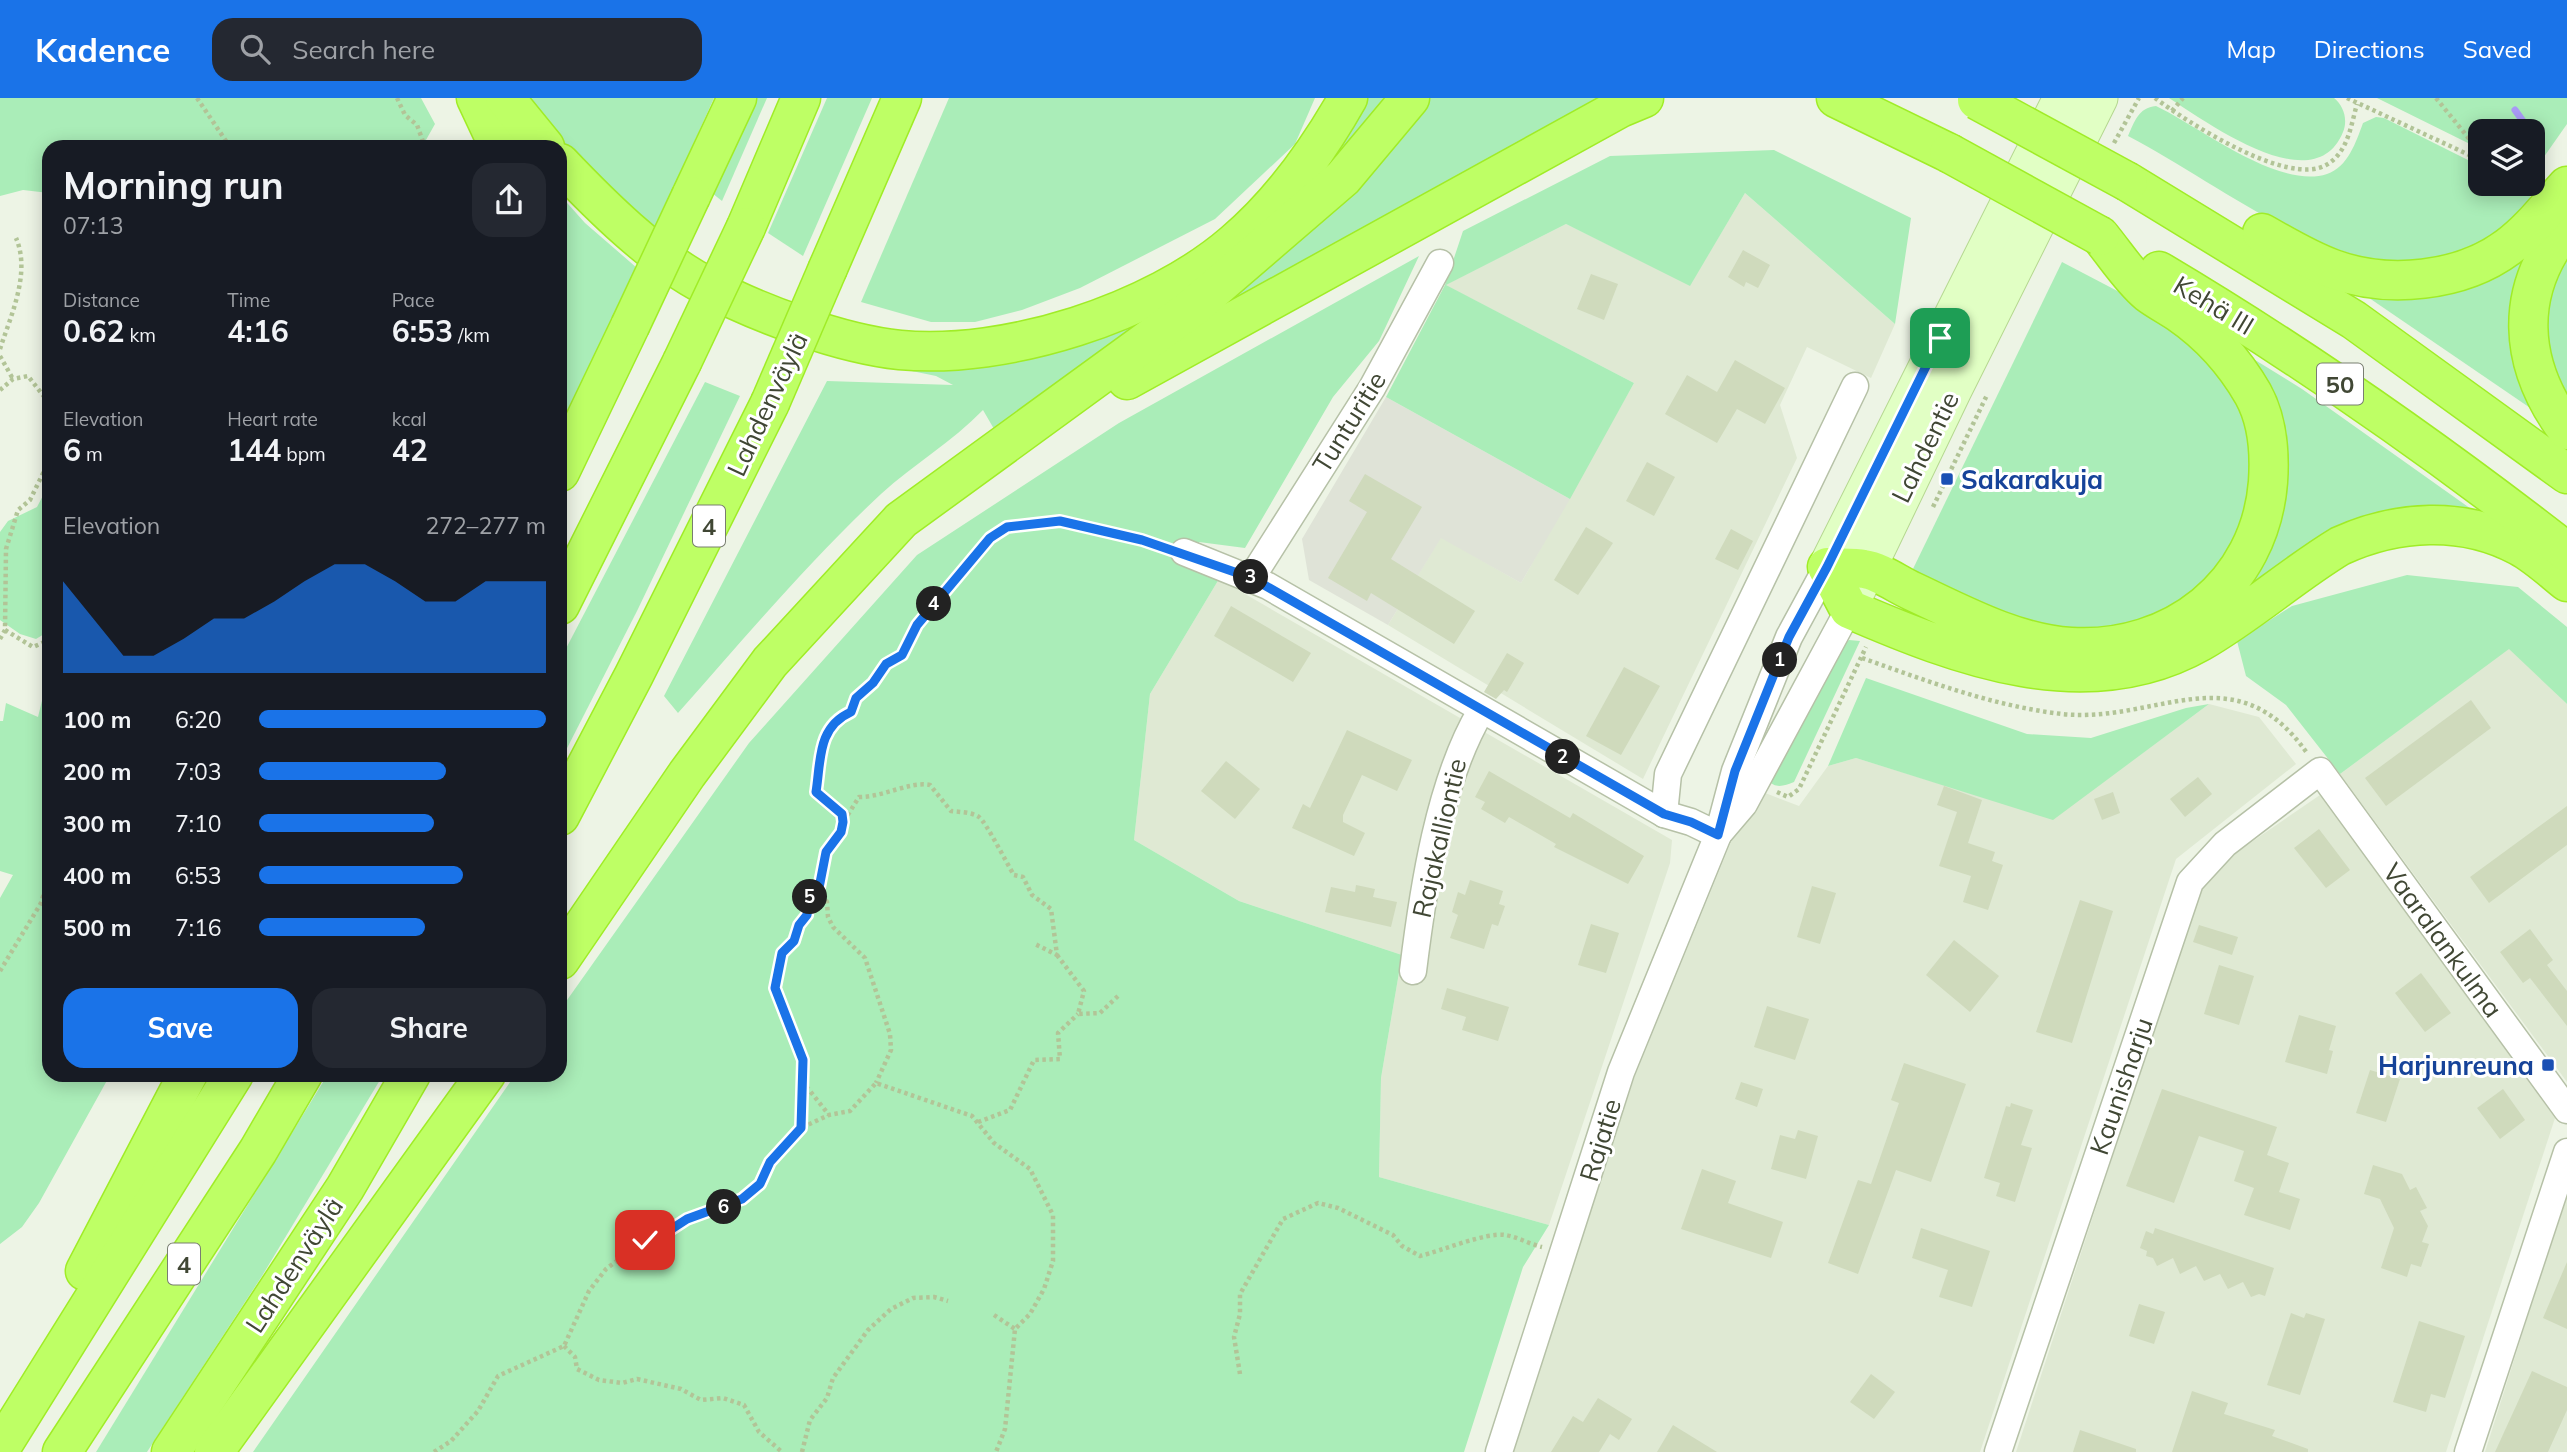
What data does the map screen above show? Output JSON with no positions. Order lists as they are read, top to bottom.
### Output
{
  "streets": {
    "highway": [
      "Kehä III",
      "50",
      "Lahdenväylä",
      "4"
    ],
    "main road": ["Lahdentie"],
    "street": [
      "Tunturitie",
      "Rajakalliontie",
      "Vaaralankulma",
      "Kaunisharju",
      "Rajatie"
    ]
  },
  "crossings": [
    ["Lahdentie", "Rajatie"],
    ["Vaaralankulma", "Kaunisharju"]
  ],
  "places": {
    "transit": ["Sakarakuja", "Harjunreuna"]
  },
  "page": {
    "header": "Kadence",
    "search": "Search here",
    "nav": ["Map", "Directions", "Saved"],
    "heading": ["Morning run", "07:13"],
    "stats": [
      ["Distance", "0.62 km"],
      ["Time", "4:16"],
      ["Pace", "6:53 /km"],
      ["Elevation", "6 m"],
      ["Heart rate", "144 bpm"],
      ["kcal", "42"]
    ],
    "chart": ["Elevation", "272–277 m"],
    "pins": [
      "3",
      "4",
      "1",
      "2",
      "5",
      "6"
    ],
    "list": [
      {
        "name": "100 m",
        "note": "6:20"
      },
      {
        "name": "200 m",
        "note": "7:03"
      },
      {
        "name": "300 m",
        "note": "7:10"
      },
      {
        "name": "400 m",
        "note": "6:53"
      },
      {
        "name": "500 m",
        "note": "7:16"
      }
    ],
    "buttons": ["Save", "Share"]
  }
}
